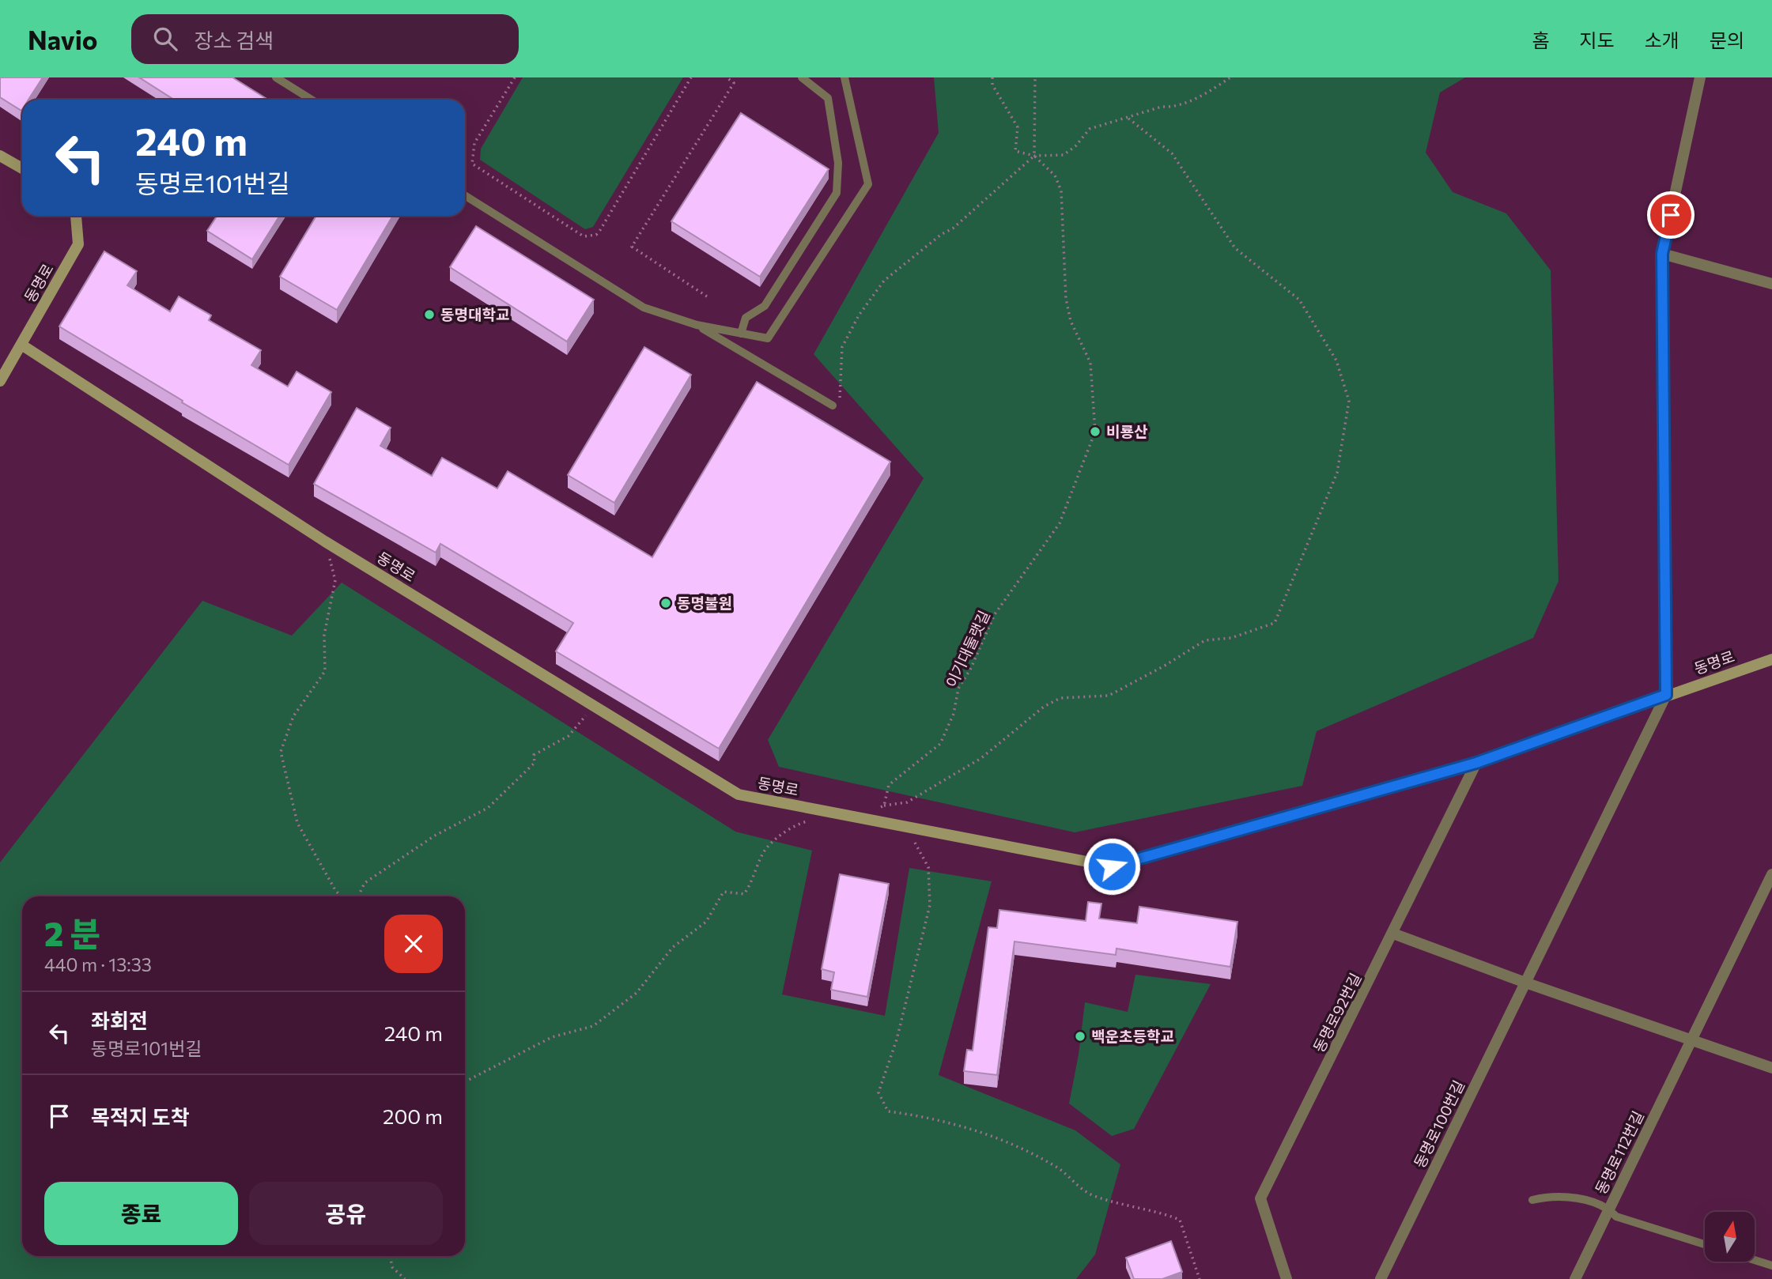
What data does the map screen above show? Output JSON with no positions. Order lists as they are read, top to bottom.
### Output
{
  "streets": {
    "street": [
      "동명로",
      "동명로92번길",
      "동명로100번길",
      "동명로112번길"
    ],
    "path": ["이기대둘랫길"]
  },
  "crossings": [
    ["동명로", "동명로92번길"],
    ["동명로", "동명로100번길"]
  ],
  "places": [
    "동명대학교",
    "비룡산",
    "동명불원",
    "백운초등학교"
  ],
  "north": "top",
  "page": {
    "header": "Navio",
    "search": "장소 검색",
    "nav": [
      "홈",
      "지도",
      "소개",
      "문의"
    ],
    "turn": ["240 m", "동명로101번길"],
    "heading": ["2 분", "440 m · 13:33"],
    "list": [
      {
        "name": "좌회전",
        "note": "동명로101번길",
        "value": "240 m"
      },
      {
        "name": "목적지 도착",
        "value": "200 m"
      }
    ],
    "buttons": ["종료", "공유"]
  }
}
